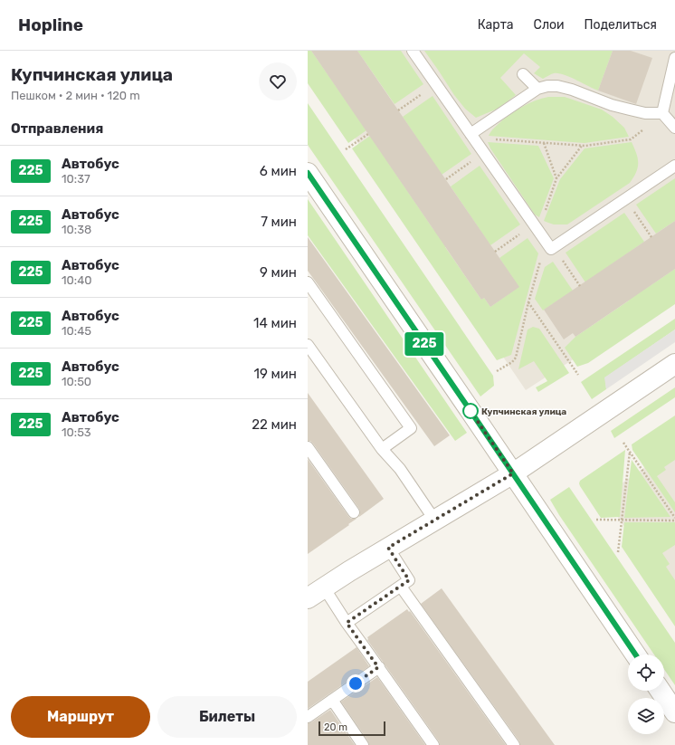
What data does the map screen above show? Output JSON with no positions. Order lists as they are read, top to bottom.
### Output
{
  "places": ["Купчинская улица"],
  "lines": ["bus line 225"],
  "scale_bar": "20 m",
  "page": {
    "header": "Hopline",
    "nav": ["Карта", "Слои", "Поделиться"],
    "heading": [
      ["Купчинская улица", "Пешком · 2 мин · 120 m"],
      "Отправления"
    ],
    "on_map": "225",
    "list": [
      {
        "mark": "225",
        "name": "Автобус",
        "note": "10:37",
        "value": "6 мин"
      },
      {
        "mark": "225",
        "name": "Автобус",
        "note": "10:38",
        "value": "7 мин"
      },
      {
        "mark": "225",
        "name": "Автобус",
        "note": "10:40",
        "value": "9 мин"
      },
      {
        "mark": "225",
        "name": "Автобус",
        "note": "10:45",
        "value": "14 мин"
      },
      {
        "mark": "225",
        "name": "Автобус",
        "note": "10:50",
        "value": "19 мин"
      },
      {
        "mark": "225",
        "name": "Автобус",
        "note": "10:53",
        "value": "22 мин"
      }
    ],
    "buttons": ["Маршрут", "Билеты"],
    "scale": "20 m"
  }
}
